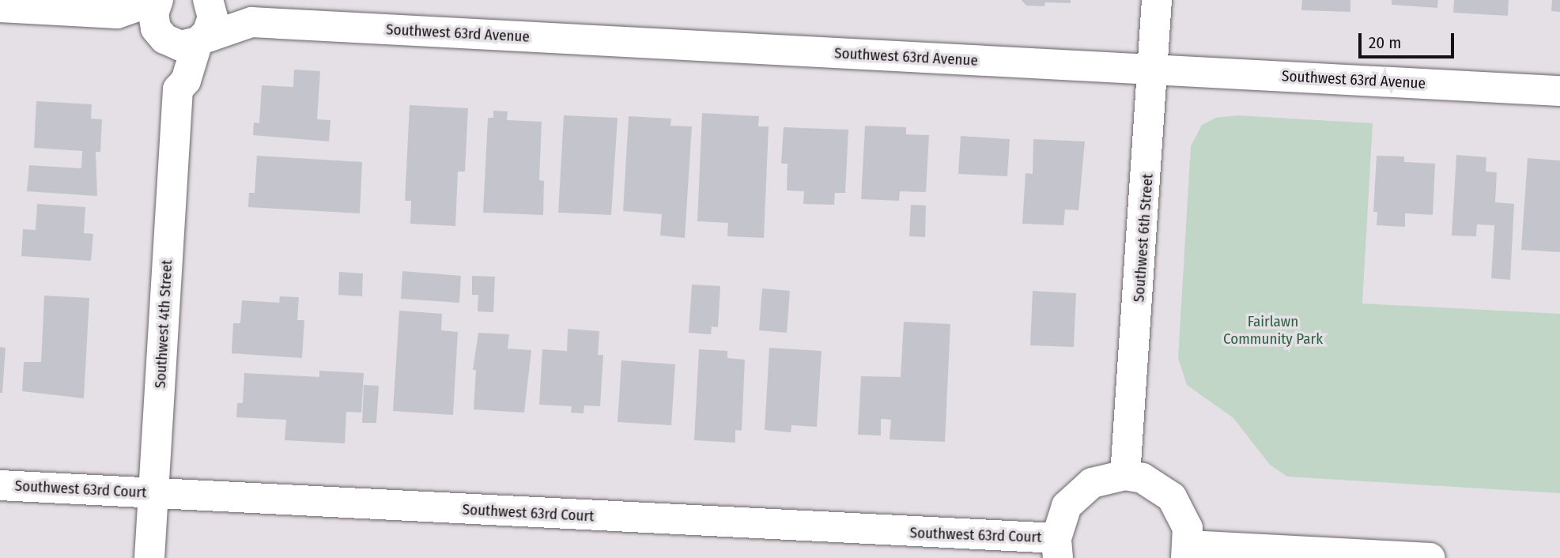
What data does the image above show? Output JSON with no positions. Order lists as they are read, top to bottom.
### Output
{
  "streets": {
    "street": [
      "Southwest 63rd Avenue",
      "Southwest 6th Street",
      "Southwest 4th Street",
      "Southwest 63rd Court"
    ]
  },
  "crossings": [
    ["Southwest 63rd Avenue", "Southwest 6th Street"],
    ["Southwest 63rd Avenue", "Southwest 4th Street"],
    ["Southwest 4th Street", "Southwest 63rd Court"]
  ],
  "parks": ["Fairlawn Community Park"],
  "scale_bar": "20 m"
}
